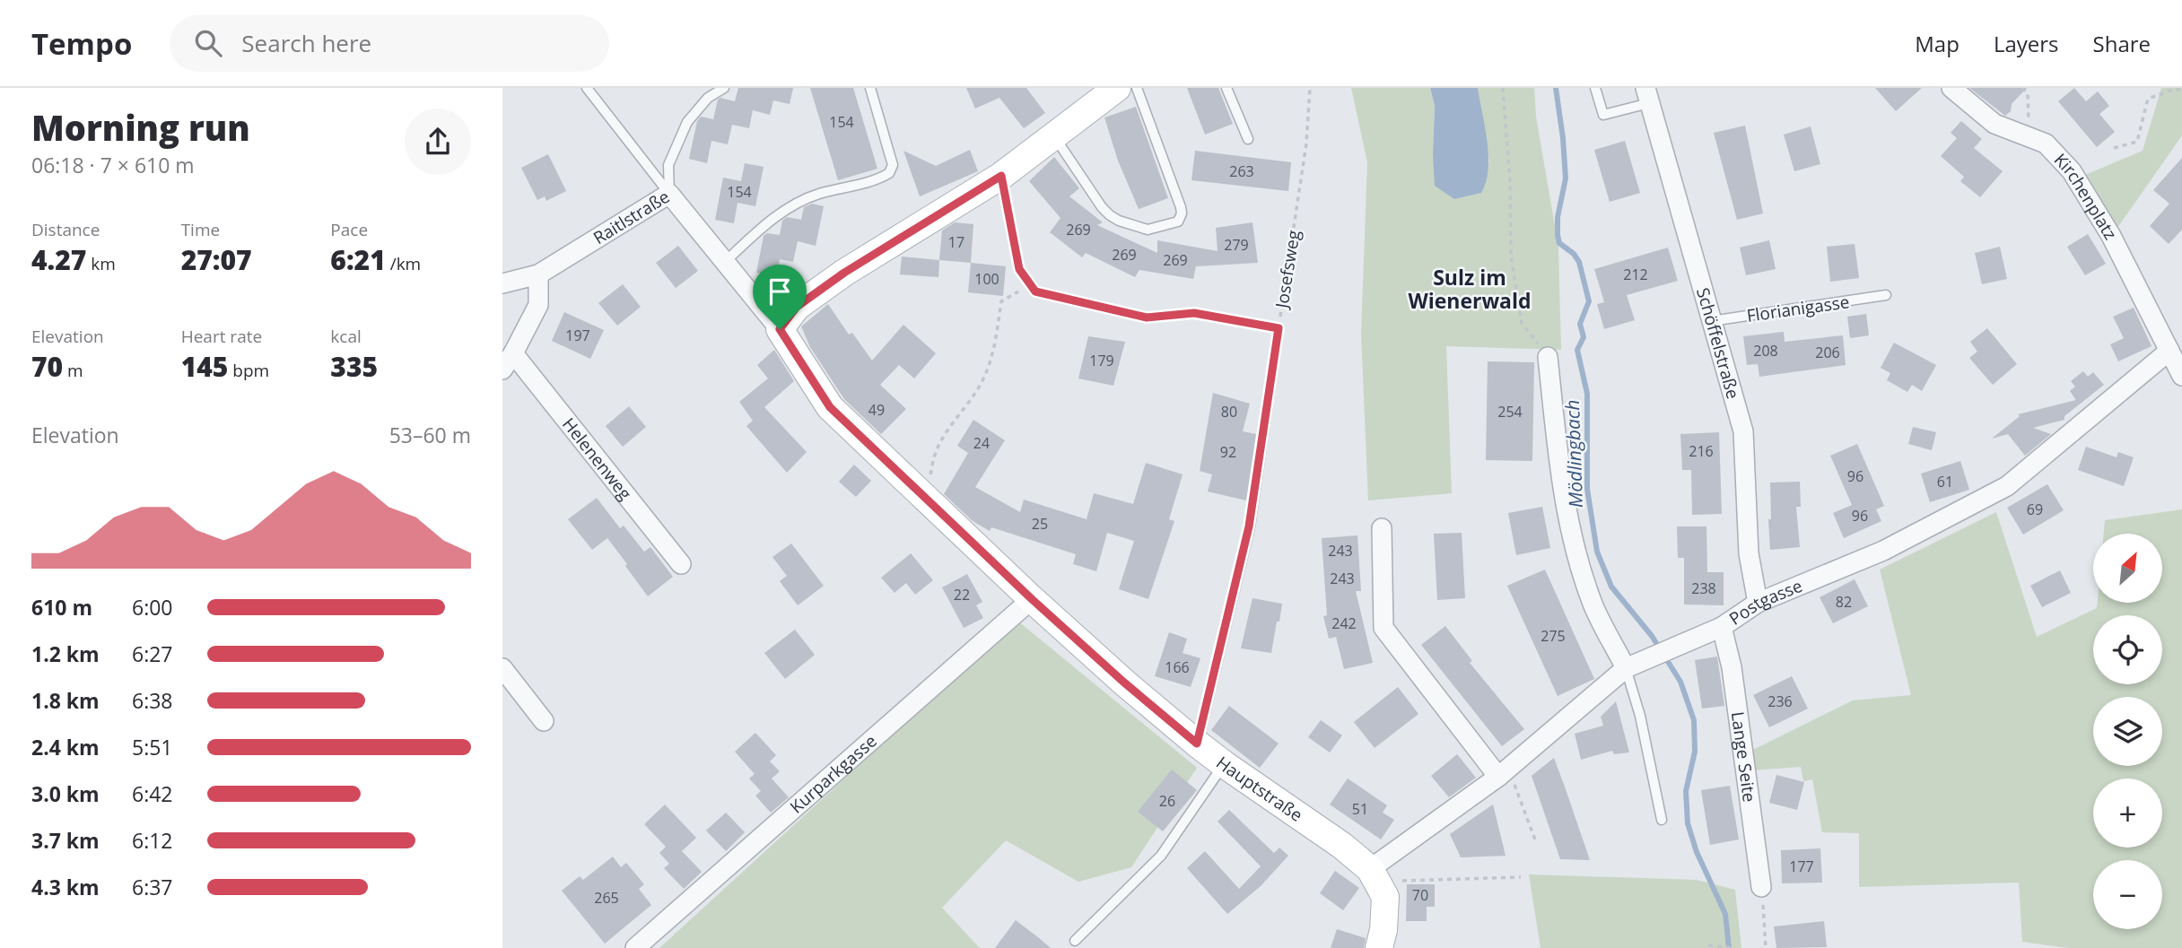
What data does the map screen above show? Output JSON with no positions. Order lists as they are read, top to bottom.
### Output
{
  "streets": {
    "main road": ["Hauptstraße"],
    "street": [
      "Kirchenplatz",
      "Raitlstraße",
      "Schöffelstraße",
      "Helenenweg",
      "Postgasse",
      "Lange Seite",
      "Kurparkgasse"
    ],
    "lane": ["Josefsweg", "Florianigasse"]
  },
  "crossings": [
    ["Kirchenplatz", "Postgasse"],
    ["Raitlstraße", "Hauptstraße"],
    ["Josefsweg", "Hauptstraße"],
    ["Florianigasse", "Schöffelstraße"],
    ["Schöffelstraße", "Postgasse"],
    ["Postgasse", "Lange Seite"],
    ["Postgasse", "Hauptstraße"],
    ["Kurparkgasse", "Hauptstraße"]
  ],
  "districts": ["Sulz im Wienerwald"],
  "water": ["Mödlingbach"],
  "house_numbers": [
    "154",
    "263",
    "154",
    "269",
    "17",
    "279",
    "269",
    "269",
    "212",
    "100",
    "197",
    "208",
    "206",
    "179",
    "49",
    "80",
    "254",
    "24",
    "216",
    "92",
    "96",
    "61",
    "69",
    "96",
    "25",
    "243",
    "243",
    "238",
    "22",
    "82",
    "242",
    "275",
    "166",
    "236",
    "26",
    "51",
    "177",
    "70",
    "265"
  ],
  "north": "top right",
  "page": {
    "header": "Tempo",
    "search": "Search here",
    "nav": ["Map", "Layers", "Share"],
    "heading": ["Morning run", "06:18 · 7 × 610 m"],
    "stats": [
      ["Distance", "4.27 km"],
      ["Time", "27:07"],
      ["Pace", "6:21 /km"],
      ["Elevation", "70 m"],
      ["Heart rate", "145 bpm"],
      ["kcal", "335"]
    ],
    "chart": ["Elevation", "53–60 m"],
    "map_buttons": ["+", "−"],
    "list": [
      {
        "name": "610 m",
        "note": "6:00"
      },
      {
        "name": "1.2 km",
        "note": "6:27"
      },
      {
        "name": "1.8 km",
        "note": "6:38"
      },
      {
        "name": "2.4 km",
        "note": "5:51"
      },
      {
        "name": "3.0 km",
        "note": "6:42"
      },
      {
        "name": "3.7 km",
        "note": "6:12"
      },
      {
        "name": "4.3 km",
        "note": "6:37"
      }
    ]
  }
}
